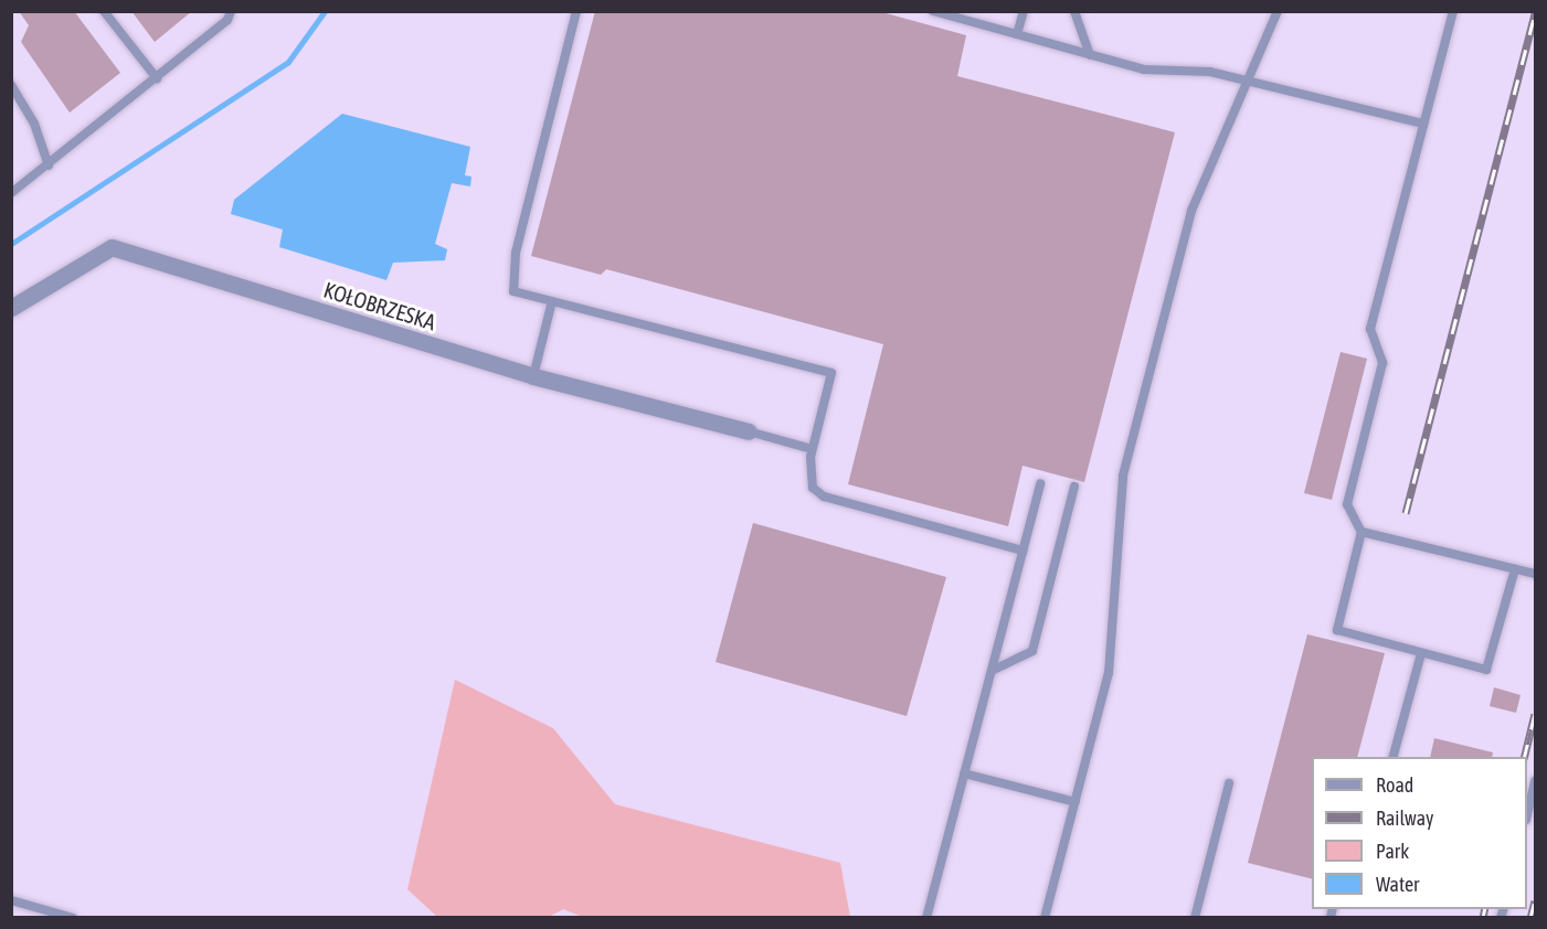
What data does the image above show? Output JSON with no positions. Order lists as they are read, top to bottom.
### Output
{
  "streets": {
    "street": ["KOŁOBRZESKA"]
  },
  "legend": [
    "Road",
    "Railway",
    "Park",
    "Water"
  ]
}
